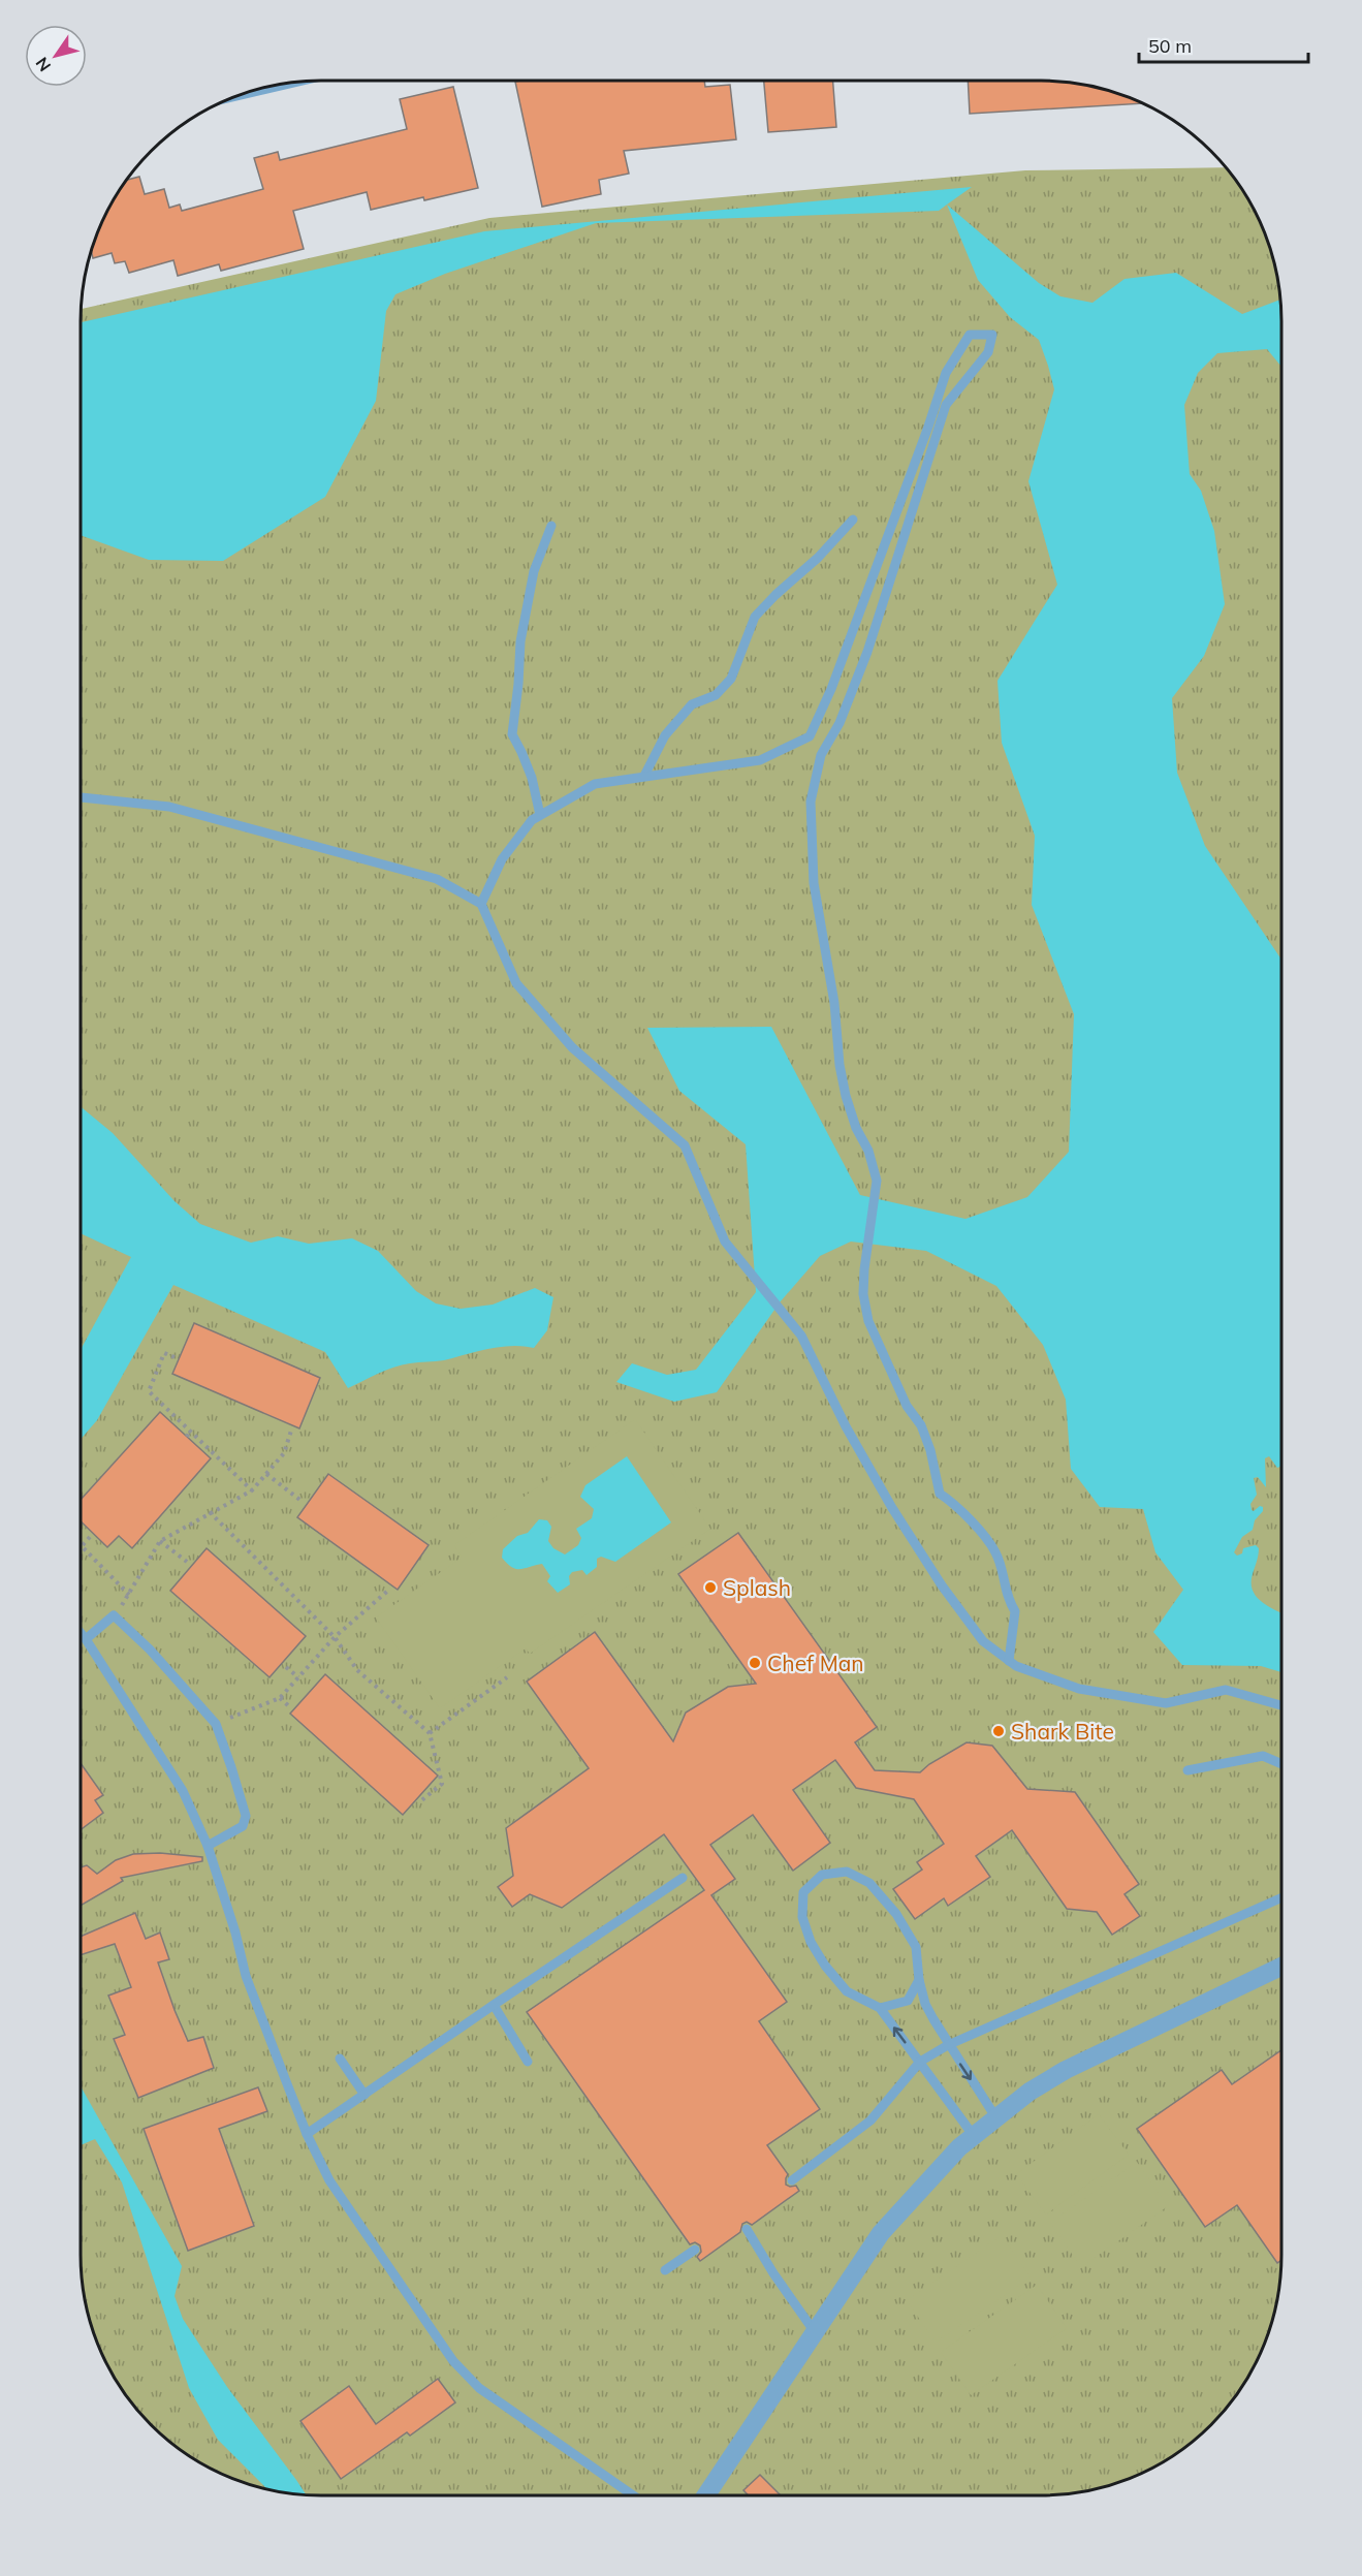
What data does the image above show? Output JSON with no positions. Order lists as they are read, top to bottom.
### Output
{
  "places": ["Splash", "Chef Man", "Shark Bite"],
  "scale_bar": "50 m",
  "north": "bottom left"
}
